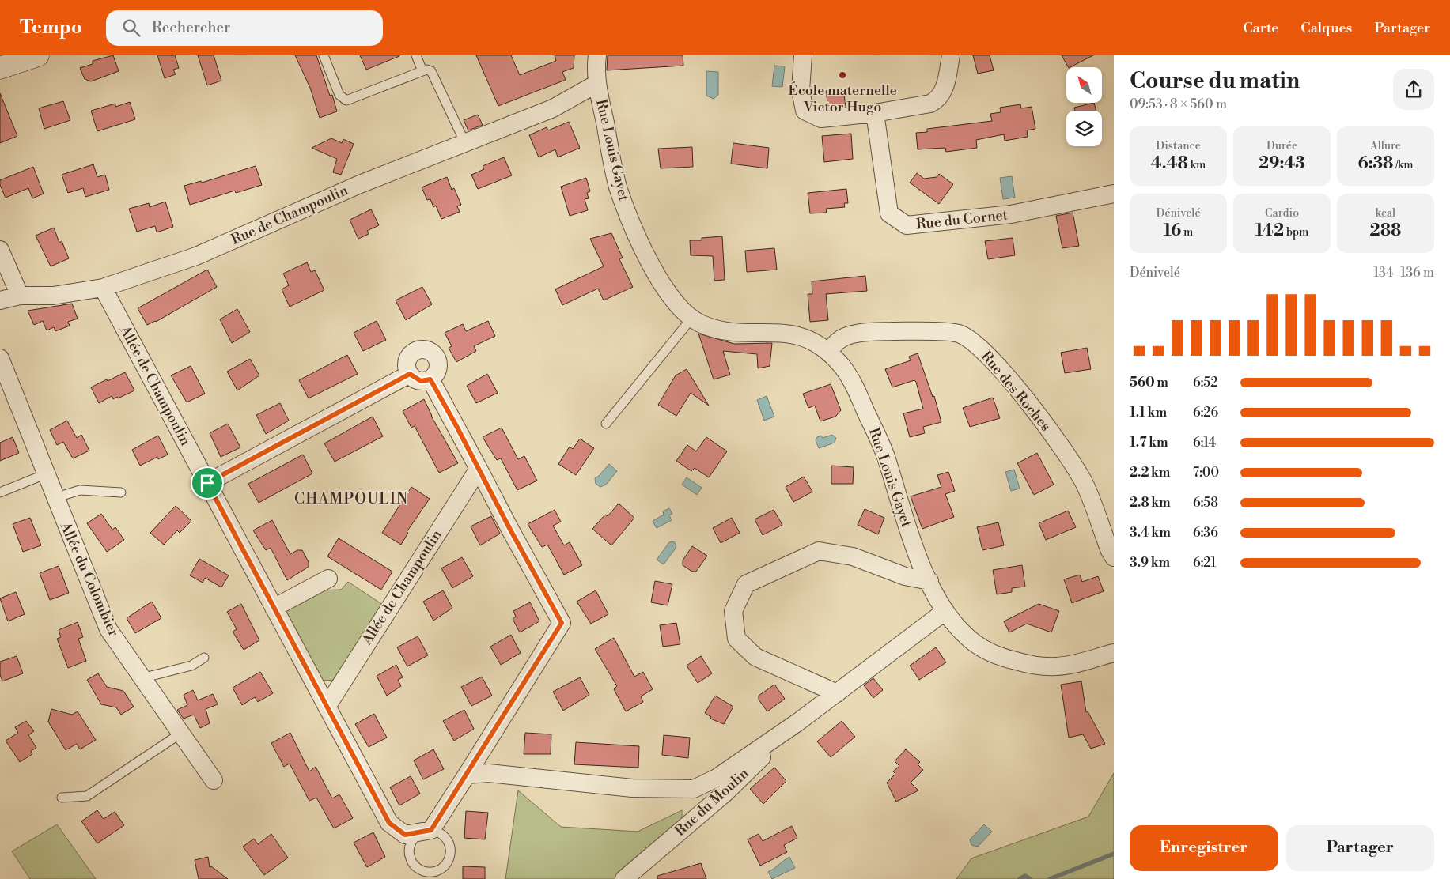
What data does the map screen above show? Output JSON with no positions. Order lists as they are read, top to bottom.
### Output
{
  "streets": {
    "street": [
      "Rue Louis Gayet",
      "Rue de Champoulin",
      "Rue du Cornet",
      "Allée de Champoulin",
      "Rue des Roches",
      "Allée du Colombier",
      "Rue du Moulin"
    ]
  },
  "crossings": [
    ["Rue Louis Gayet", "Rue de Champoulin"],
    ["Rue Louis Gayet", "Rue des Roches"],
    ["Rue Louis Gayet", "Rue du Moulin"],
    ["Rue de Champoulin", "Allée de Champoulin"]
  ],
  "districts": ["CHAMPOULIN"],
  "places": ["École maternelle Victor Hugo"],
  "north": "top left",
  "page": {
    "header": "Tempo",
    "search": "Rechercher",
    "nav": ["Carte", "Calques", "Partager"],
    "heading": ["Course du matin", "09:53 · 8 × 560 m"],
    "stats": [
      ["Distance", "4.48 km"],
      ["Durée", "29:43"],
      ["Allure", "6:38 /km"],
      ["Dénivelé", "16 m"],
      ["Cardio", "142 bpm"],
      ["kcal", "288"]
    ],
    "chart": ["Dénivelé", "134–136 m"],
    "list": [
      {
        "name": "560 m",
        "note": "6:52"
      },
      {
        "name": "1.1 km",
        "note": "6:26"
      },
      {
        "name": "1.7 km",
        "note": "6:14"
      },
      {
        "name": "2.2 km",
        "note": "7:00"
      },
      {
        "name": "2.8 km",
        "note": "6:58"
      },
      {
        "name": "3.4 km",
        "note": "6:36"
      },
      {
        "name": "3.9 km",
        "note": "6:21"
      }
    ],
    "buttons": ["Enregistrer", "Partager"]
  }
}
